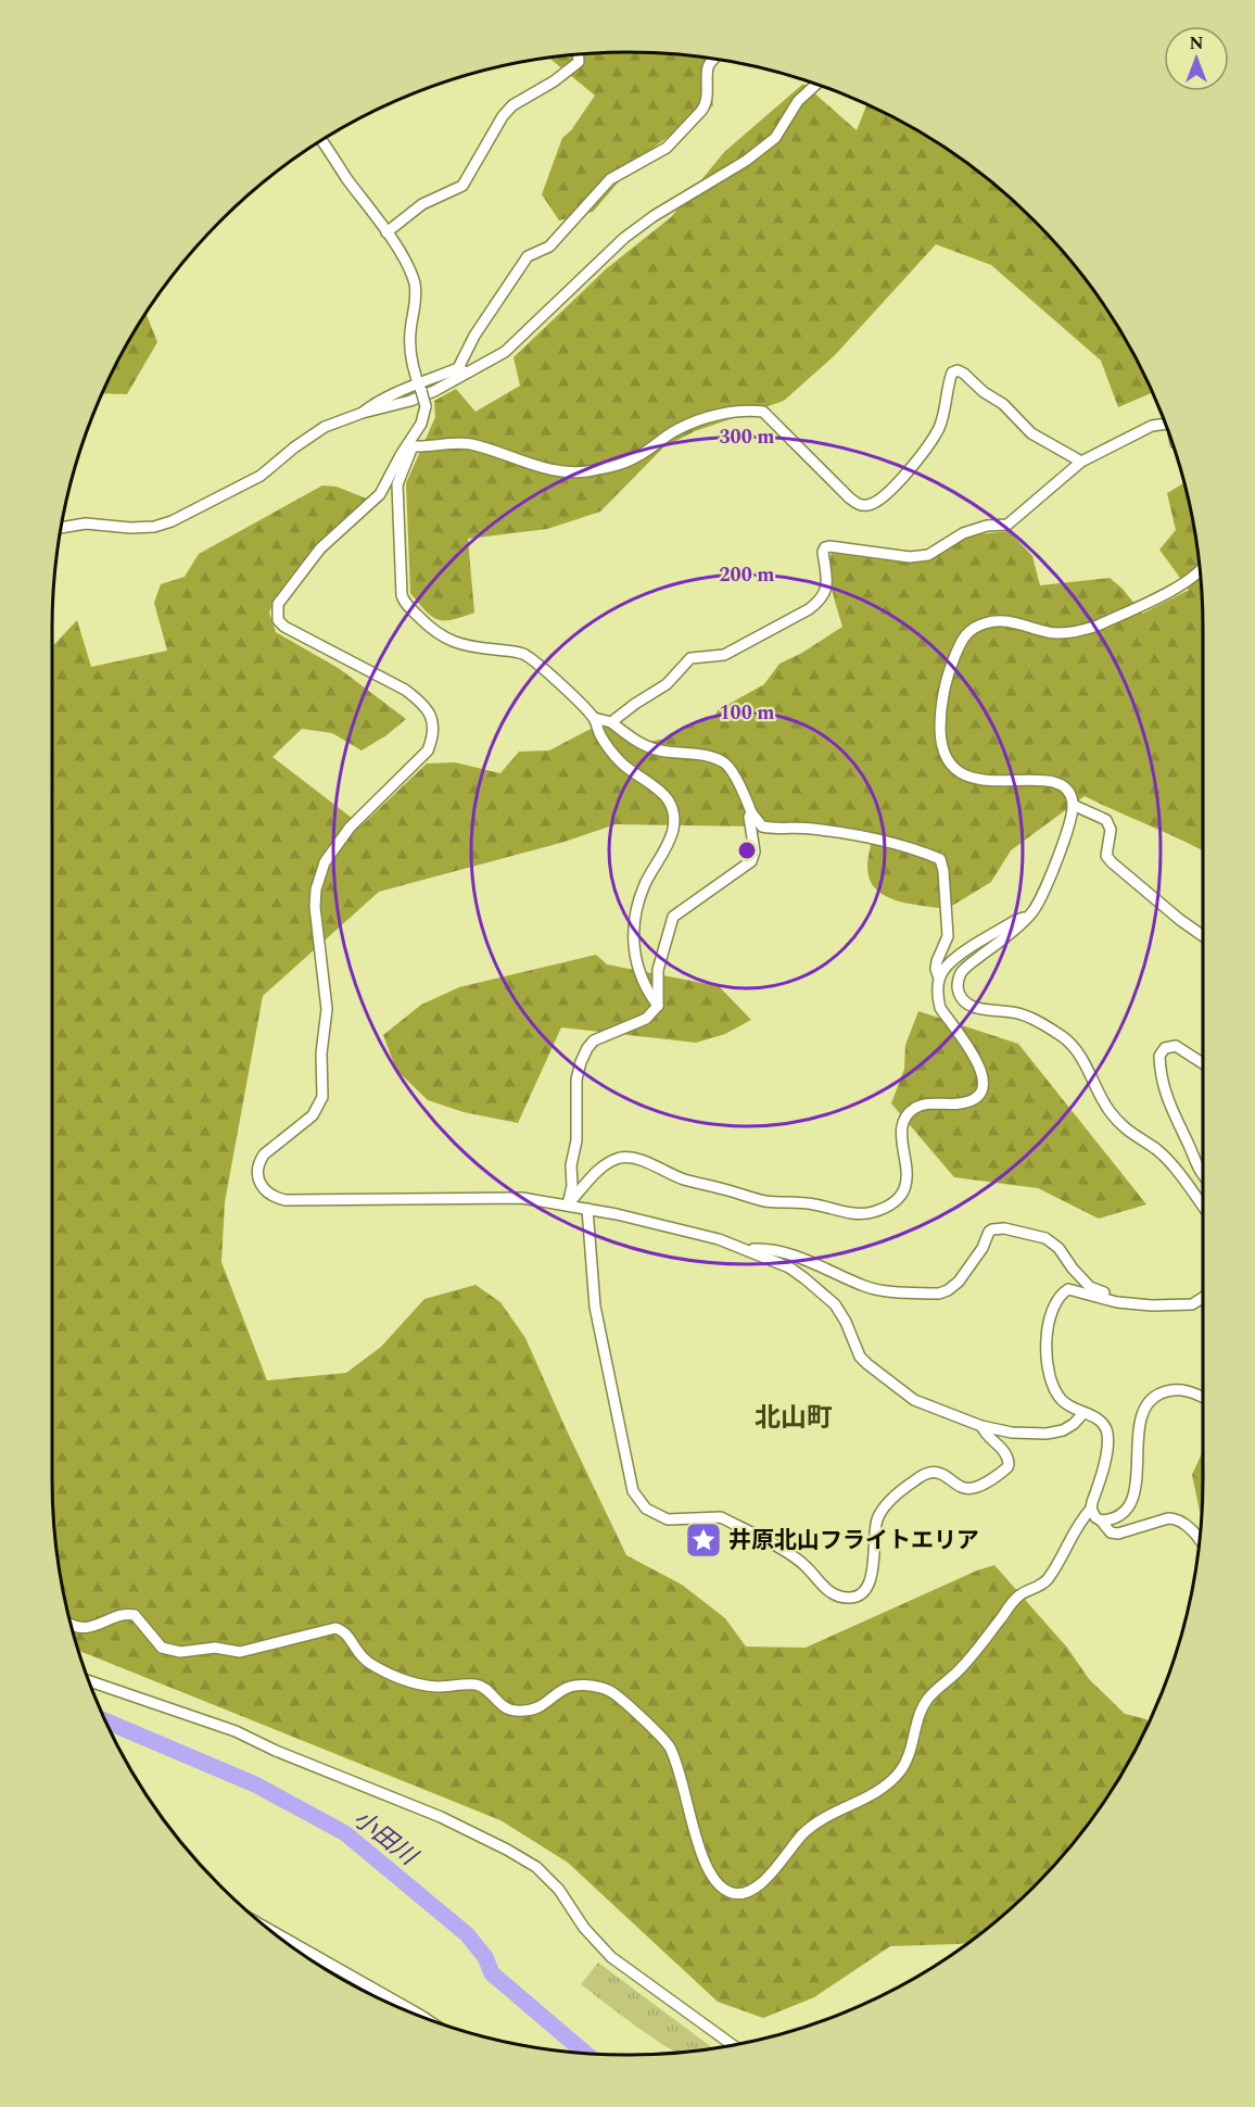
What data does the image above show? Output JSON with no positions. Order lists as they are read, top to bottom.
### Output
{
  "districts": ["北山町"],
  "water": ["小田川"],
  "places": {
    "place": ["井原北山フライトエリア"]
  },
  "north": "top",
  "rings": ["300 m", "200 m", "100 m"]
}
